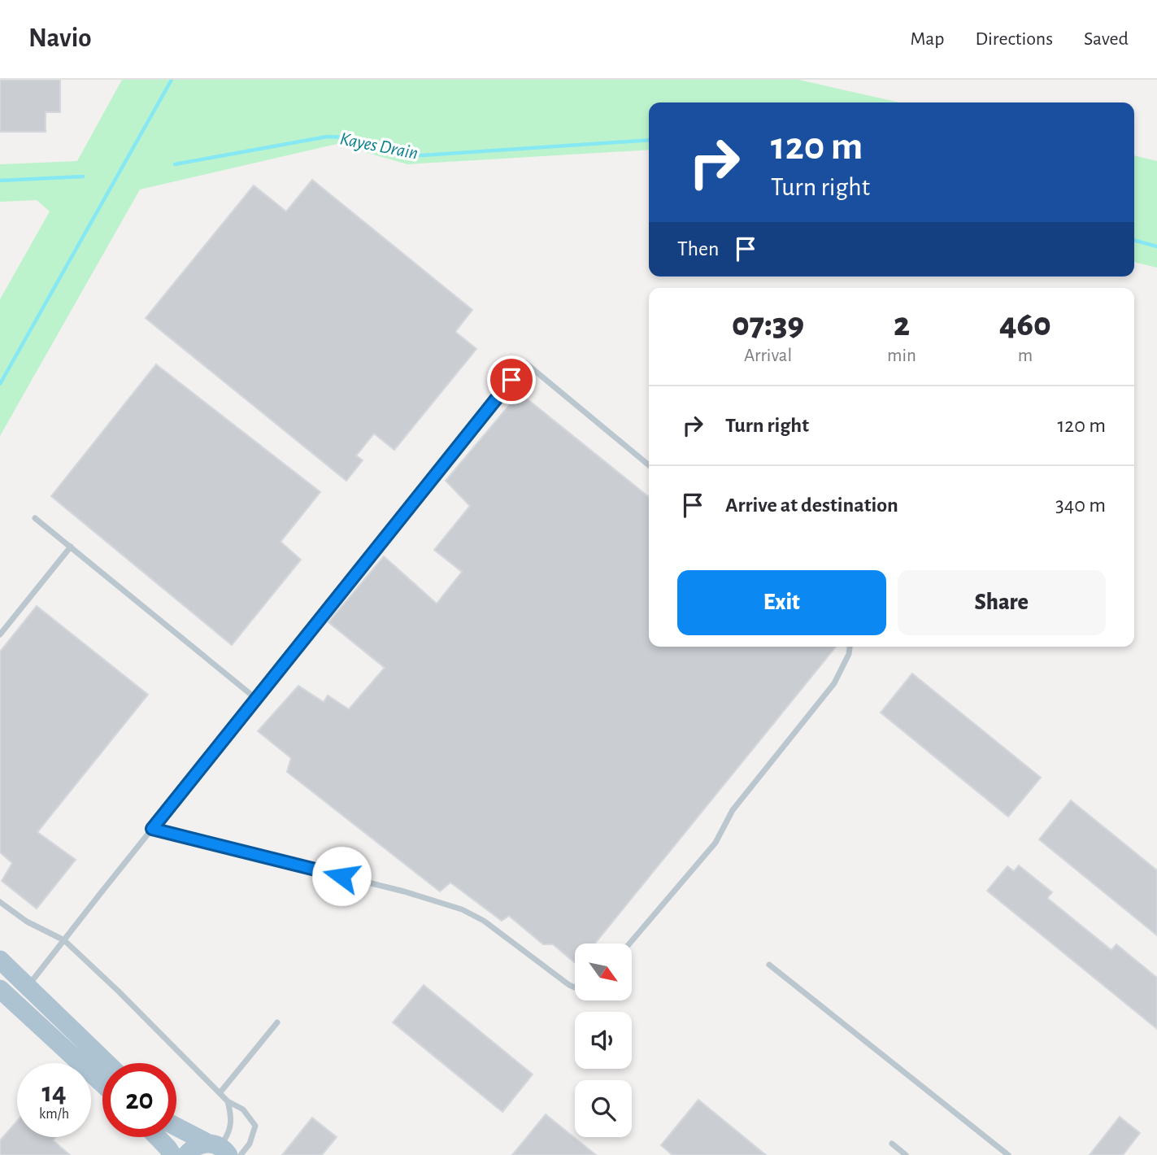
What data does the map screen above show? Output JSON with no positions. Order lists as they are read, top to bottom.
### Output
{
  "water": ["Kayes Drain"],
  "north": "bottom right",
  "page": {
    "header": "Navio",
    "nav": ["Map", "Directions", "Saved"],
    "turn": ["120 m", "Turn right"],
    "then": "Then",
    "eta": [
      "07:39",
      "Arrival",
      "2",
      "min",
      "460",
      "m"
    ],
    "list": [
      {
        "name": "Turn right",
        "value": "120 m"
      },
      {
        "name": "Arrive at destination",
        "value": "340 m"
      }
    ],
    "buttons": ["Exit", "Share"],
    "speed": "14 km/h",
    "limit": "20"
  }
}
